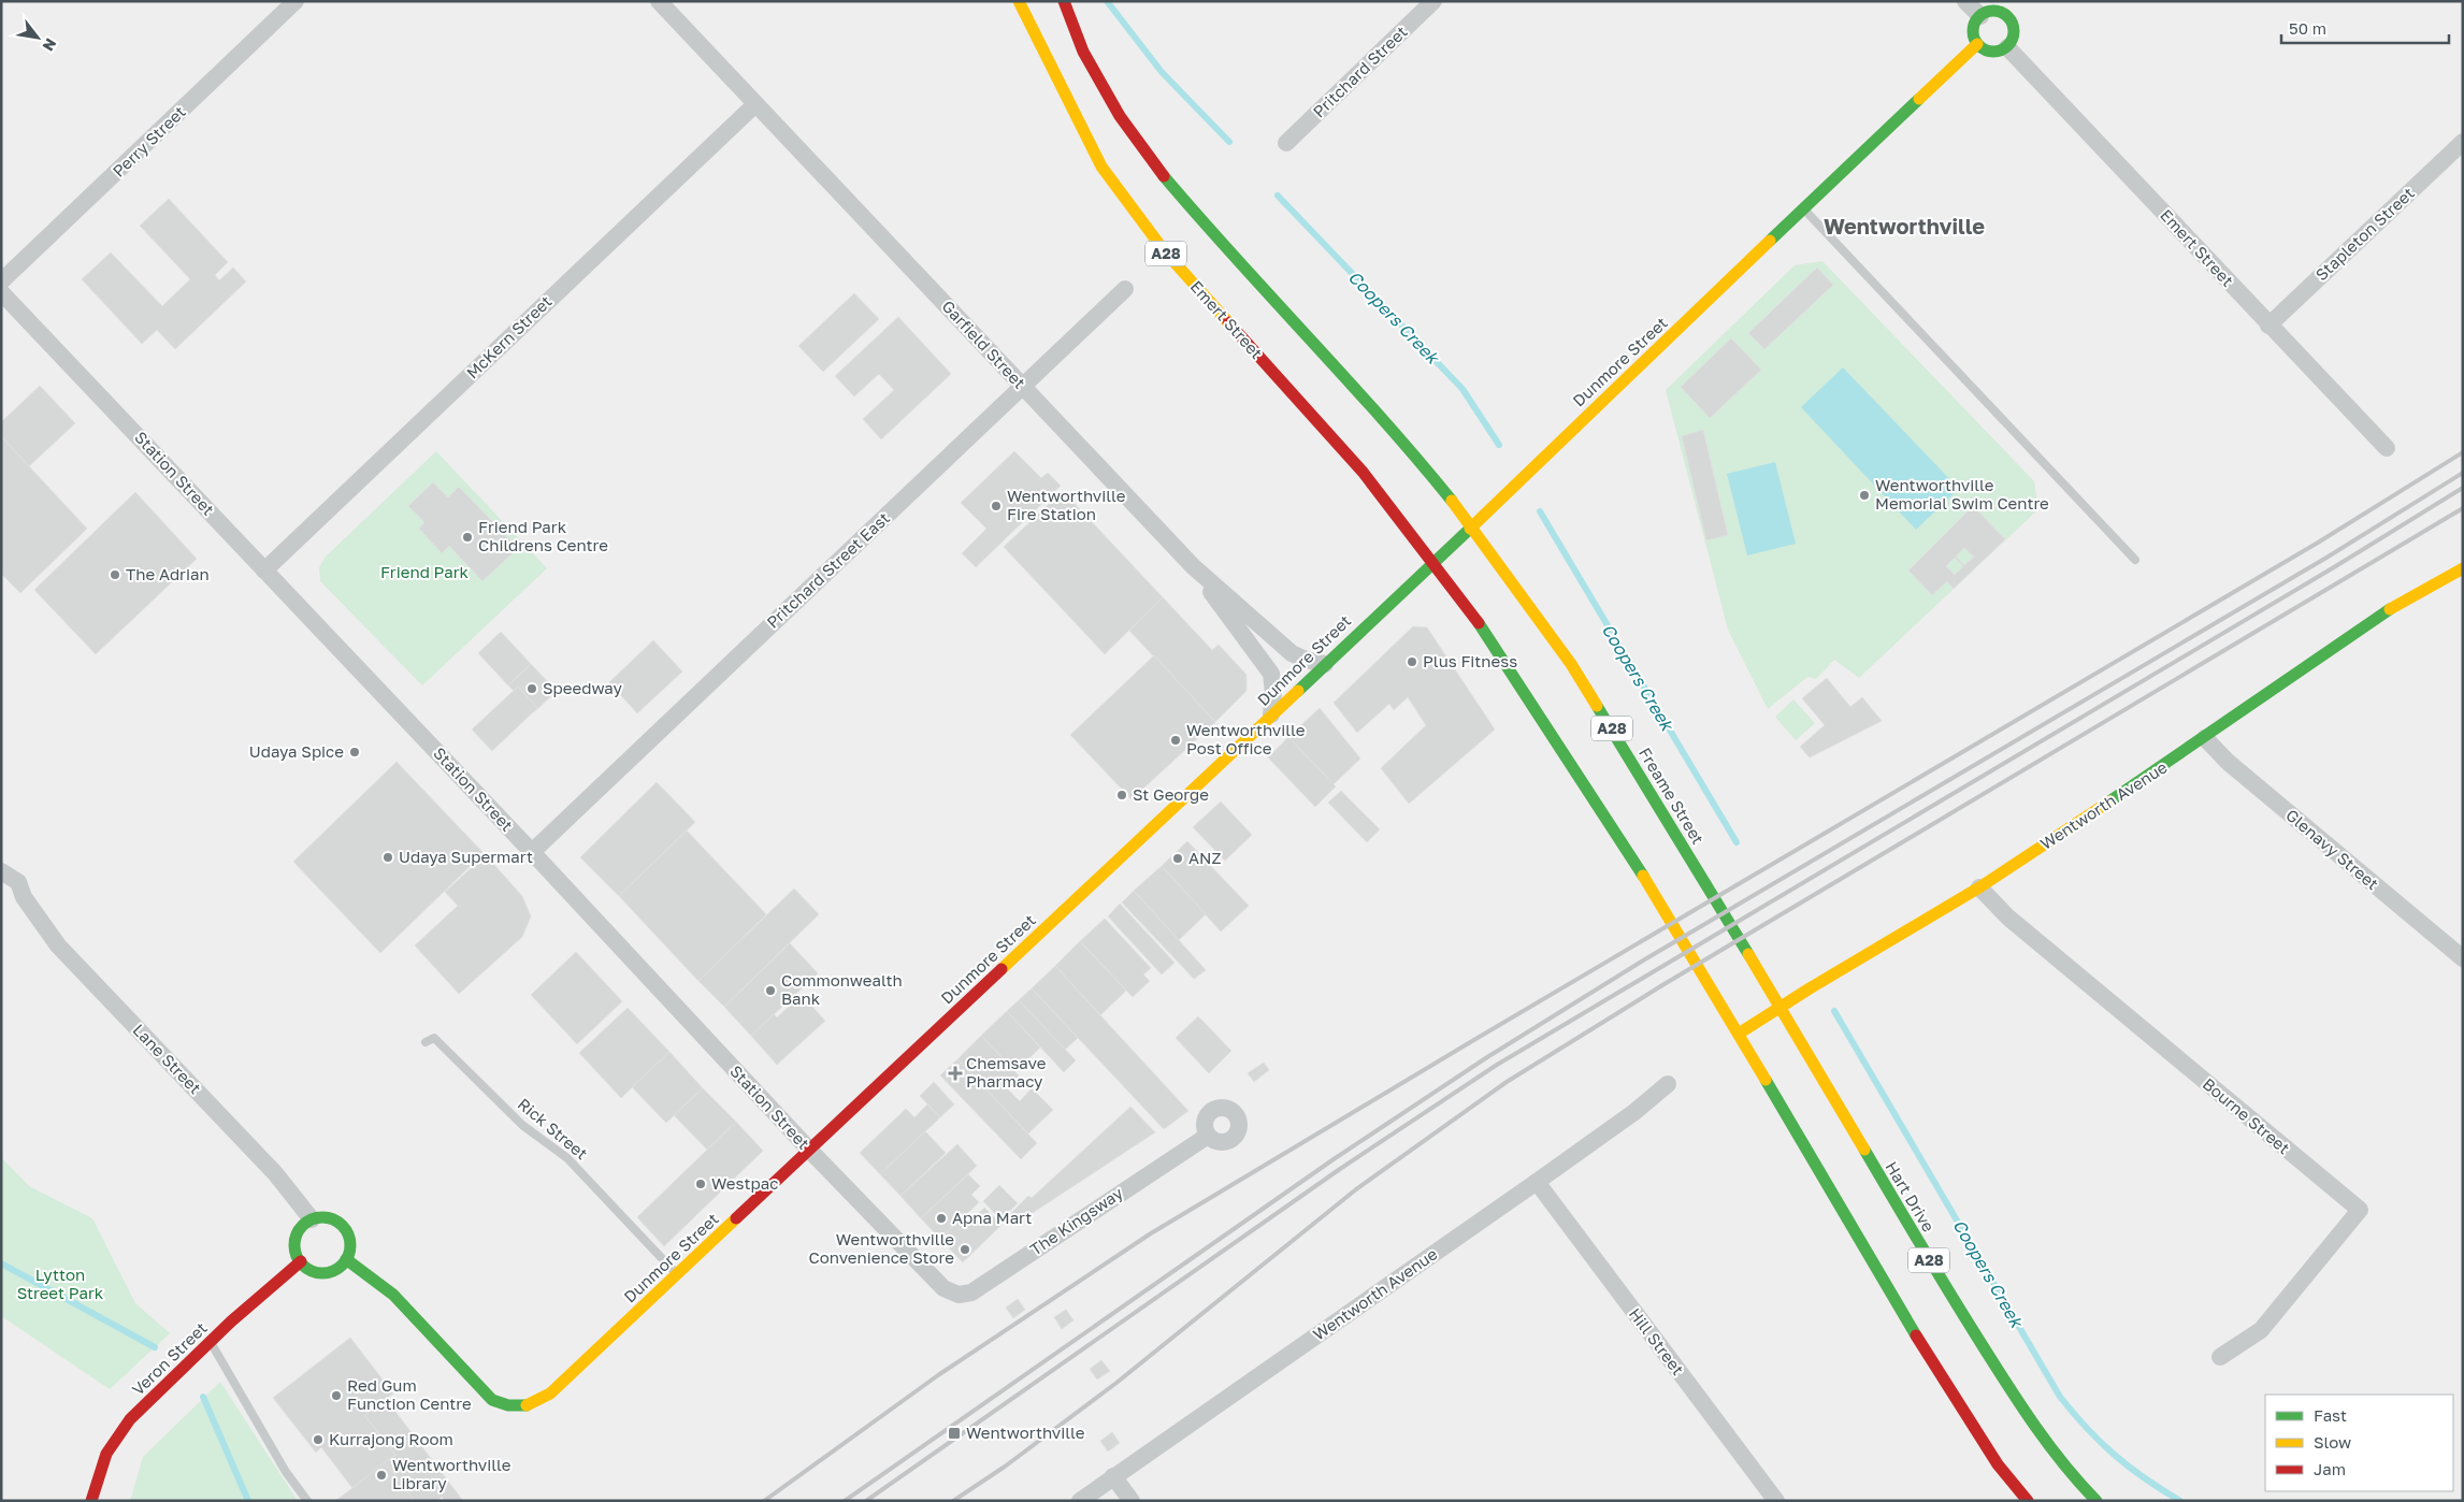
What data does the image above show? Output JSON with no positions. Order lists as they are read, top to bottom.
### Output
{
  "streets": {
    "main road": [
      "Emert Street",
      "A28",
      "Dunmore Street",
      "Freame Street",
      "Wentworth Avenue",
      "Hart Drive",
      "Veron Street"
    ],
    "street": [
      "Pritchard Street",
      "Perry Street",
      "Stapleton Street",
      "McKern Street",
      "Garfield Street",
      "Station Street",
      "Pritchard Street East",
      "Glenavy Street",
      "Lane Street",
      "Bourne Street",
      "The Kingsway",
      "Hill Street"
    ],
    "lane": ["Rick Street"]
  },
  "crossings": [
    ["Stapleton Street", "Emert Street"],
    ["Emert Street", "A28"],
    ["Emert Street", "Dunmore Street"],
    ["A28", "Dunmore Street"],
    ["A28", "Freame Street"],
    ["A28", "Wentworth Avenue"],
    ["McKern Street", "Garfield Street"],
    ["McKern Street", "Station Street"],
    ["Garfield Street", "Dunmore Street"],
    ["Garfield Street", "Pritchard Street East"],
    ["Dunmore Street", "Station Street"],
    ["Dunmore Street", "Freame Street"],
    ["Dunmore Street", "Lane Street"],
    ["Dunmore Street", "Rick Street"],
    ["Dunmore Street", "Veron Street"],
    ["Station Street", "Pritchard Street East"],
    ["Station Street", "The Kingsway"],
    ["Freame Street", "Wentworth Avenue"],
    ["Freame Street", "Hart Drive"],
    ["Wentworth Avenue", "Glenavy Street"],
    ["Wentworth Avenue", "Bourne Street"],
    ["Wentworth Avenue", "Hart Drive"],
    ["Wentworth Avenue", "Hill Street"],
    ["Lane Street", "Veron Street"]
  ],
  "districts": ["Wentworthville"],
  "water": ["Coopers Creek"],
  "parks": ["Friend Park", "Lytton Street Park"],
  "places": {
    "other": [
      "Wentworthville Memorial Swim Centre",
      "Wentworthville Fire Station",
      "Friend Park Childrens Centre",
      "The Adrian",
      "Plus Fitness",
      "Speedway",
      "Wentworthville Post Office",
      "Udaya Spice",
      "St George",
      "Udaya Supermart",
      "ANZ",
      "Commonwealth Bank",
      "Westpac",
      "Apna Mart",
      "Wentworthville Convenience Store",
      "Red Gum Function Centre",
      "Kurrajong Room",
      "Wentworthville Library"
    ],
    "health": ["Chemsave Pharmacy"],
    "transit": ["Wentworthville"]
  },
  "legend": ["Fast", "Slow", "Jam"],
  "scale_bar": "50 m",
  "north": "bottom right"
}
